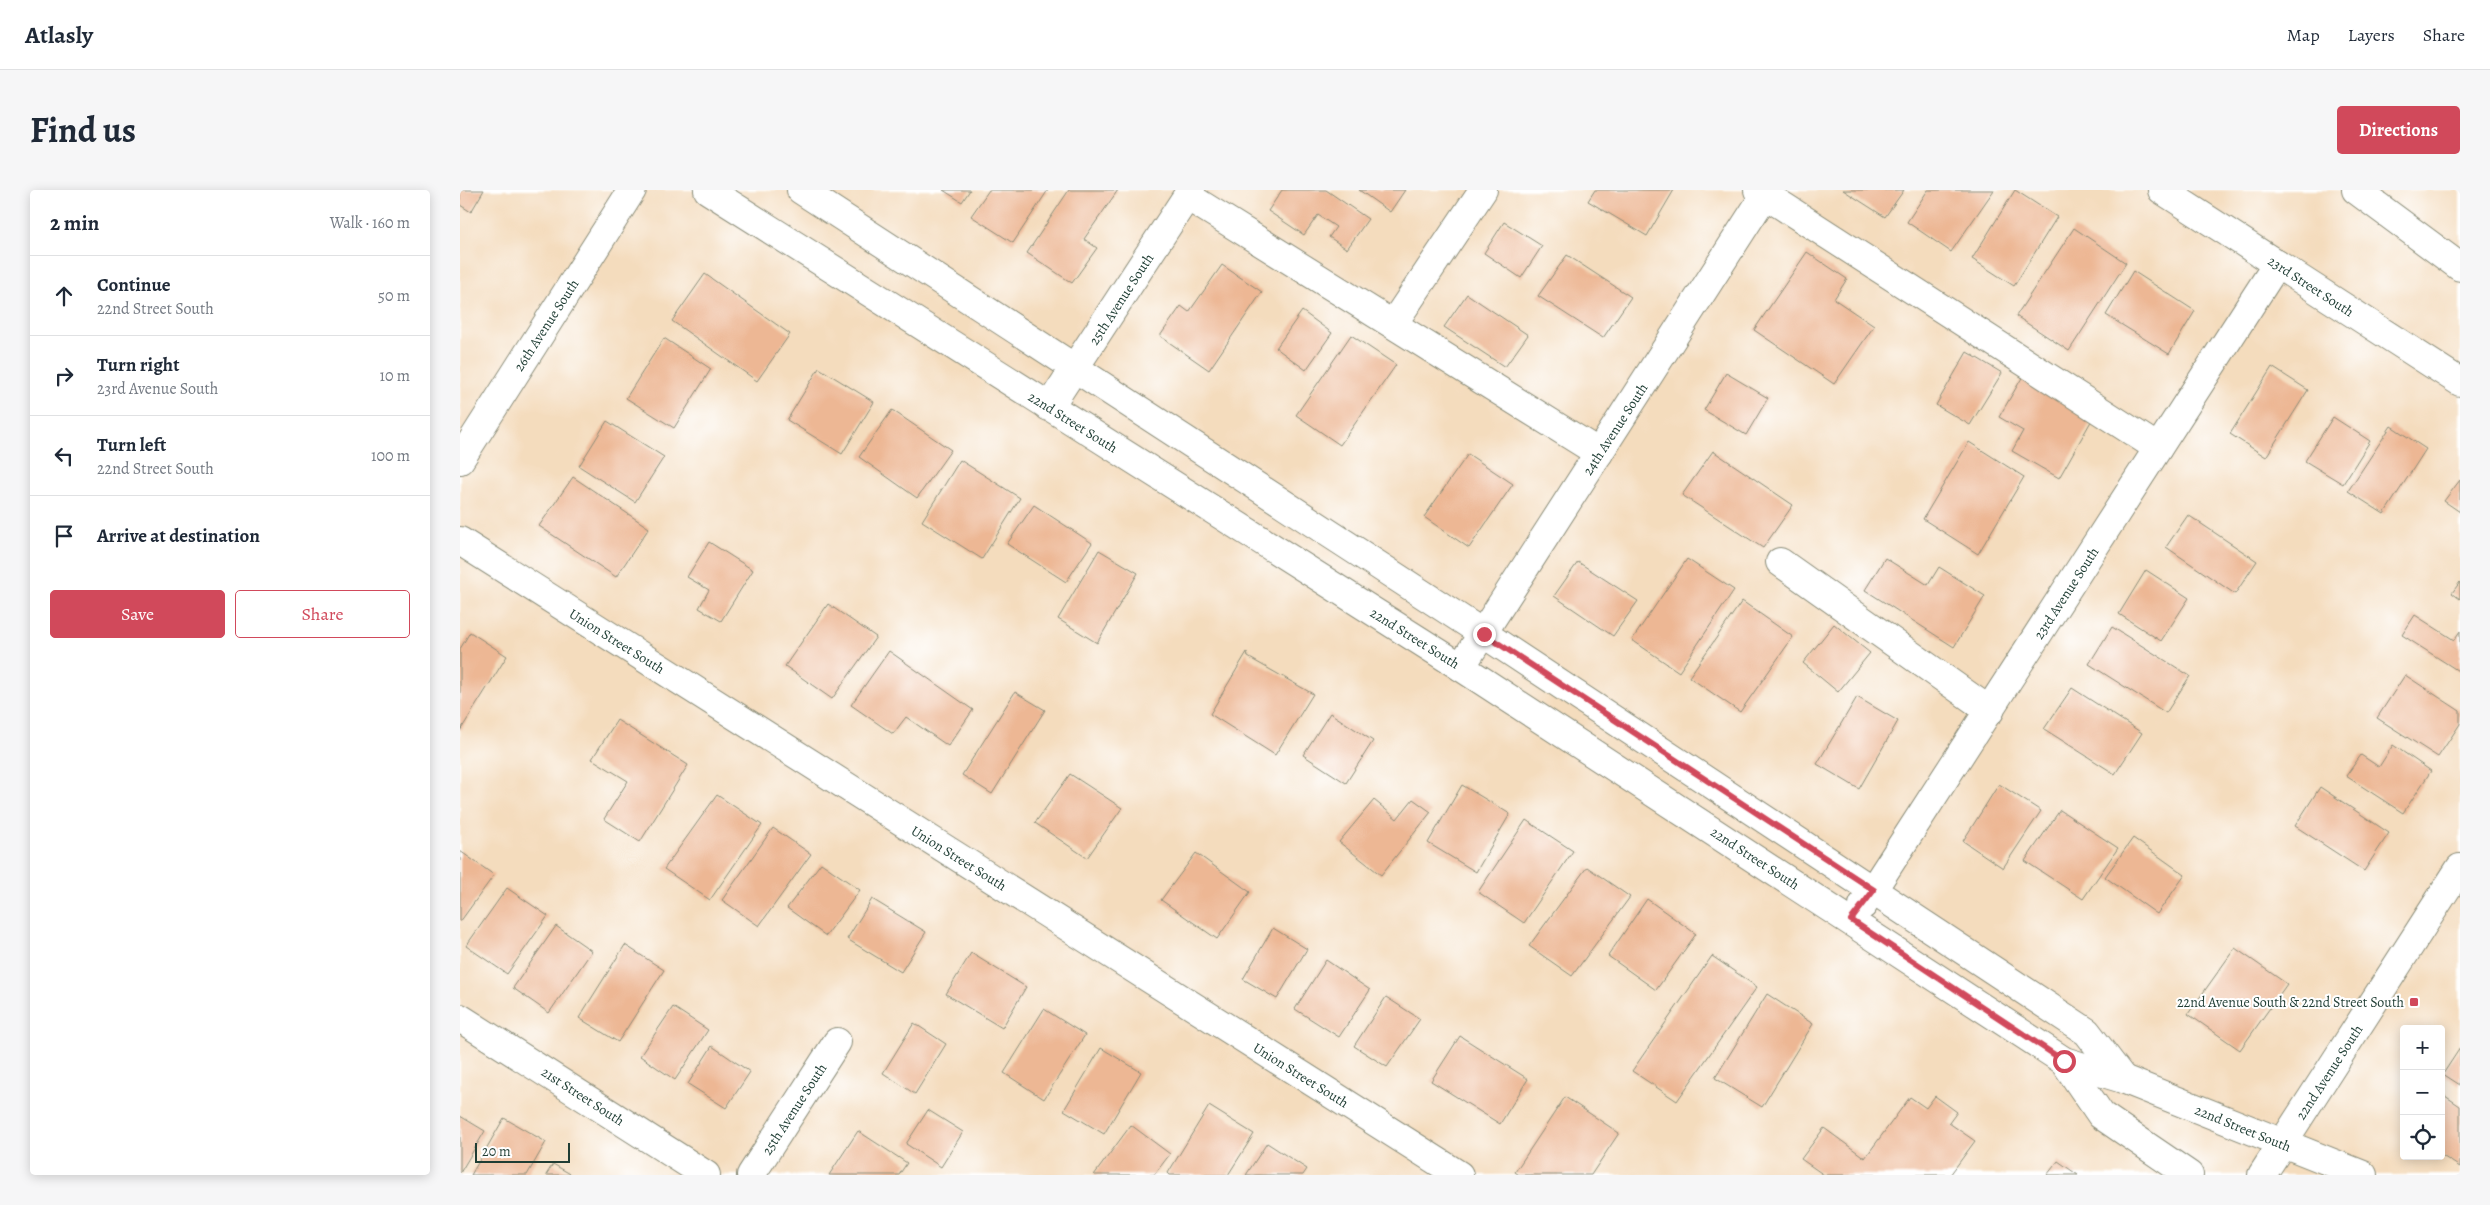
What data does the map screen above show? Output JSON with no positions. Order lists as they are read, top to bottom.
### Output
{
  "streets": {
    "street": [
      "23rd Street South",
      "25th Avenue South",
      "26th Avenue South",
      "22nd Street South",
      "24th Avenue South",
      "23rd Avenue South",
      "Union Street South",
      "22nd Avenue South",
      "21st Street South"
    ]
  },
  "crossings": [
    ["23rd Street South", "23rd Avenue South"],
    ["25th Avenue South", "22nd Street South"],
    ["22nd Street South", "24th Avenue South"],
    ["22nd Street South", "23rd Avenue South"],
    ["22nd Street South", "22nd Avenue South"]
  ],
  "places": {
    "transit": ["22nd Avenue South & 22nd Street South"]
  },
  "scale_bar": "20 m",
  "page": {
    "header": "Atlasly",
    "nav": ["Map", "Layers", "Share"],
    "title": "Find us",
    "buttons": [
      "Directions",
      ["Save", "Share"]
    ],
    "heading": ["2 min", "Walk · 160 m"],
    "list": [
      ["Continue", "22nd Street South", "50 m"],
      ["Turn right", "23rd Avenue South", "10 m"],
      ["Turn left", "22nd Street South", "100 m"],
      "Arrive at destination"
    ],
    "map_buttons": ["+", "−"],
    "scale": "20 m"
  }
}
